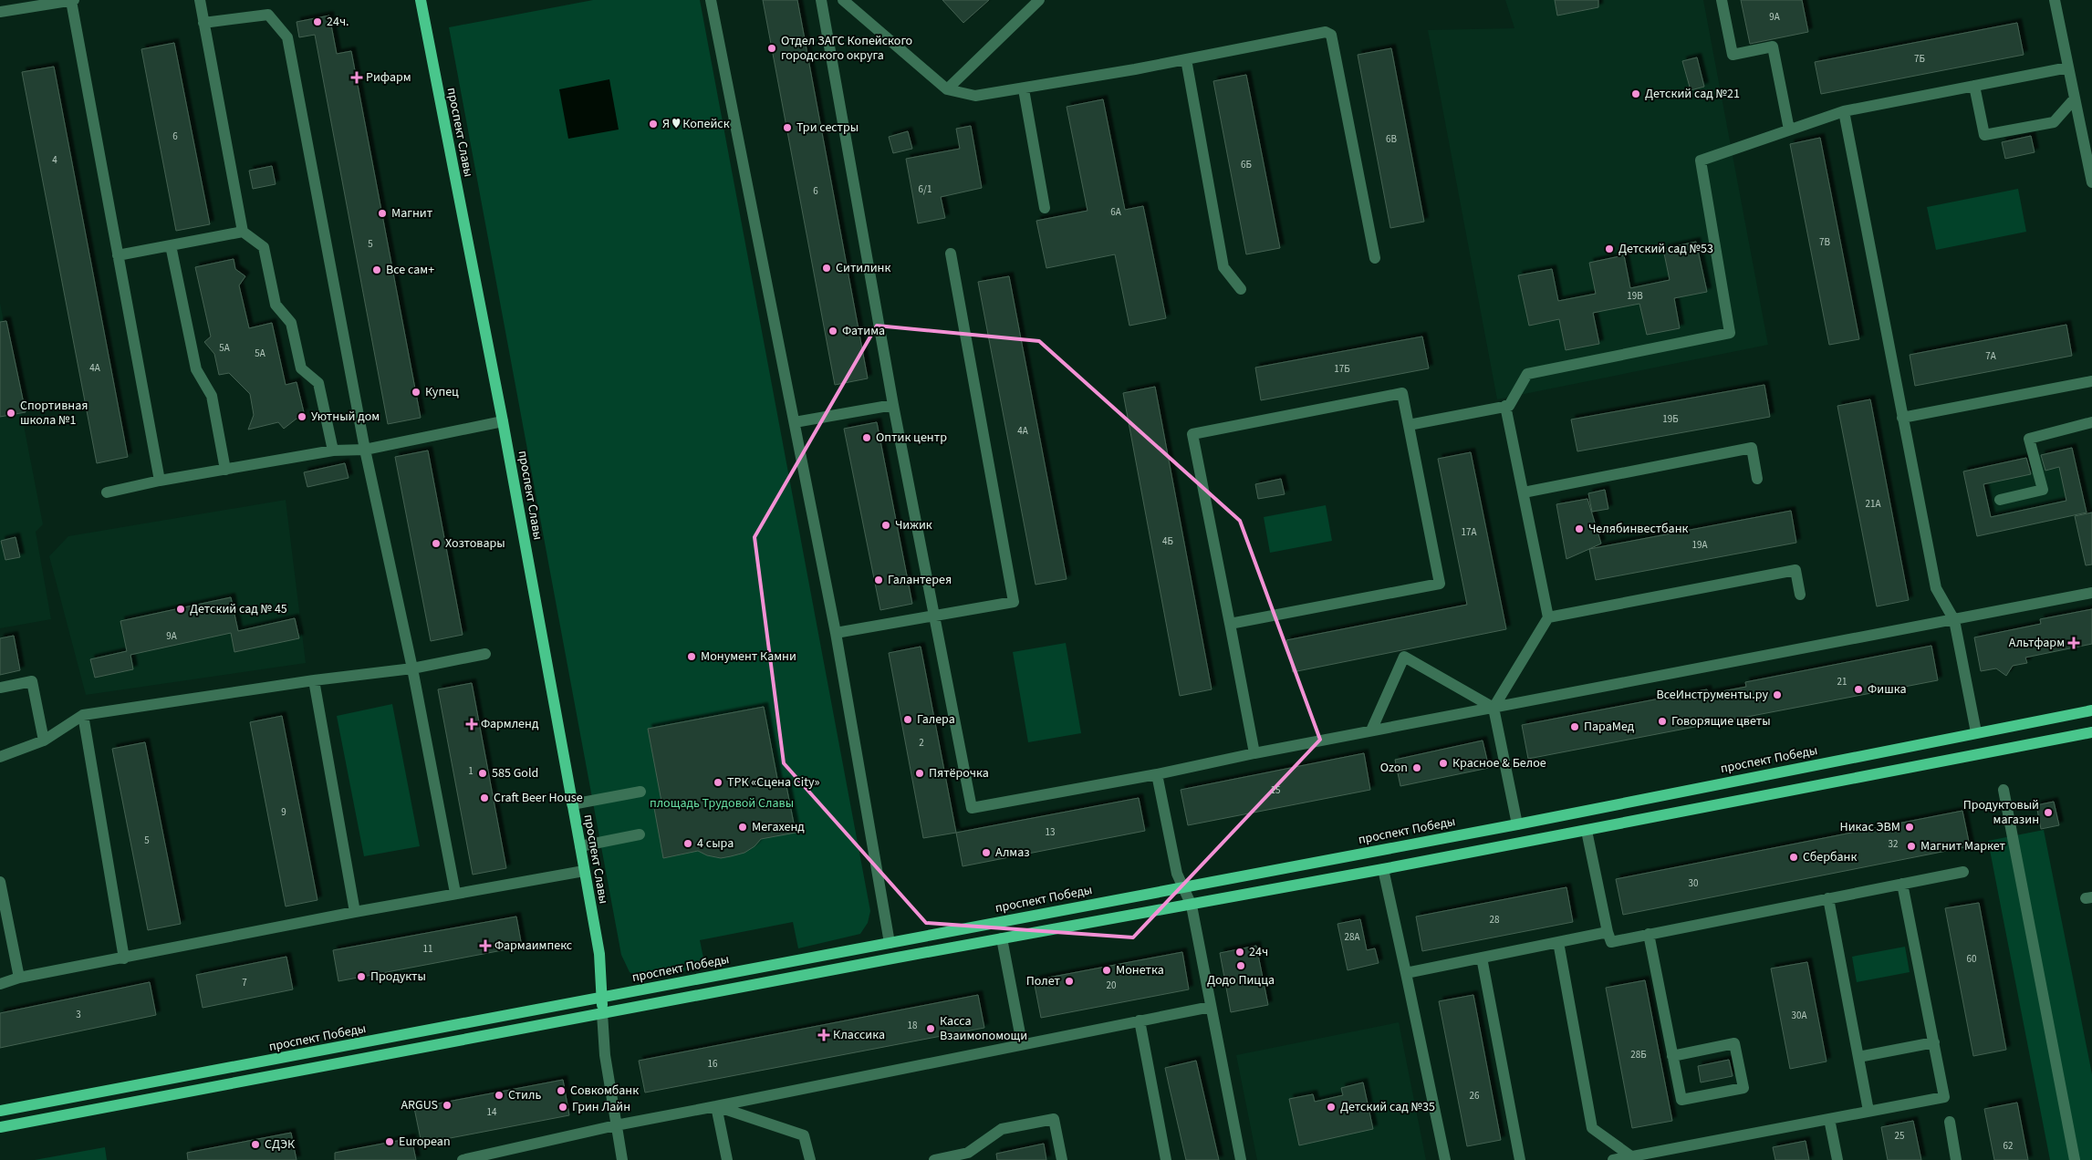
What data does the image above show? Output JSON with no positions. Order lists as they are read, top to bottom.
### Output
{
  "streets": {
    "main road": ["проспект Славы", "проспект Победы"]
  },
  "crossings": [
    ["проспект Славы", "проспект Победы"]
  ],
  "parks": ["площадь Трудовой Славы"],
  "places": {
    "other": [
      "24ч.",
      "Отдел ЗАГС Копейского городского округа",
      "Детский сад №21",
      "Я ♥ Копейск",
      "Три сестры",
      "Магнит",
      "Детский сад №53",
      "Ситилинк",
      "Все сам+",
      "Фатима",
      "Купец",
      "Спортивная школа №1",
      "Уютный дом",
      "Оптик центр",
      "Чижик",
      "Челябинвестбанк",
      "Хозтовары",
      "Галантерея",
      "Детский сад № 45",
      "Монумент Камни",
      "Фишка",
      "ВсеИнструменты.ру",
      "Галера",
      "Говорящие цветы",
      "ПараМед",
      "Красное & Белое",
      "Ozon",
      "585 Gold",
      "Пятёрочка",
      "ТРК «Сцена City»",
      "Craft Beer House",
      "Продуктовый магазин",
      "Мегахенд",
      "Никас ЭВМ",
      "4 сыра",
      "Магнит Маркет",
      "Алмаз",
      "Сбербанк",
      "24ч",
      "Додо Пицца",
      "Монетка",
      "Продукты",
      "Полет",
      "Касса Взаимопомощи",
      "Совкомбанк",
      "Стиль",
      "ARGUS",
      "Грин Лайн",
      "Детский сад №35",
      "European",
      "СДЭК"
    ],
    "health": [
      "Рифарм",
      "Альтфарм",
      "Фармленд",
      "Фармаимпекс",
      "Классика"
    ]
  },
  "house_numbers": [
    "9А",
    "7Б",
    "6",
    "6В",
    "4",
    "6Б",
    "6/1",
    "6",
    "6А",
    "7В",
    "5",
    "19В",
    "5А",
    "5А",
    "7А",
    "4А",
    "17Б",
    "19Б",
    "4А",
    "21А",
    "17А",
    "4Б",
    "19А",
    "9А",
    "21",
    "2",
    "1",
    "15",
    "9",
    "13",
    "5",
    "32",
    "30",
    "28",
    "28А",
    "11",
    "60",
    "7",
    "20",
    "3",
    "30А",
    "18",
    "28Б",
    "16",
    "26",
    "14",
    "25",
    "62"
  ]
}
